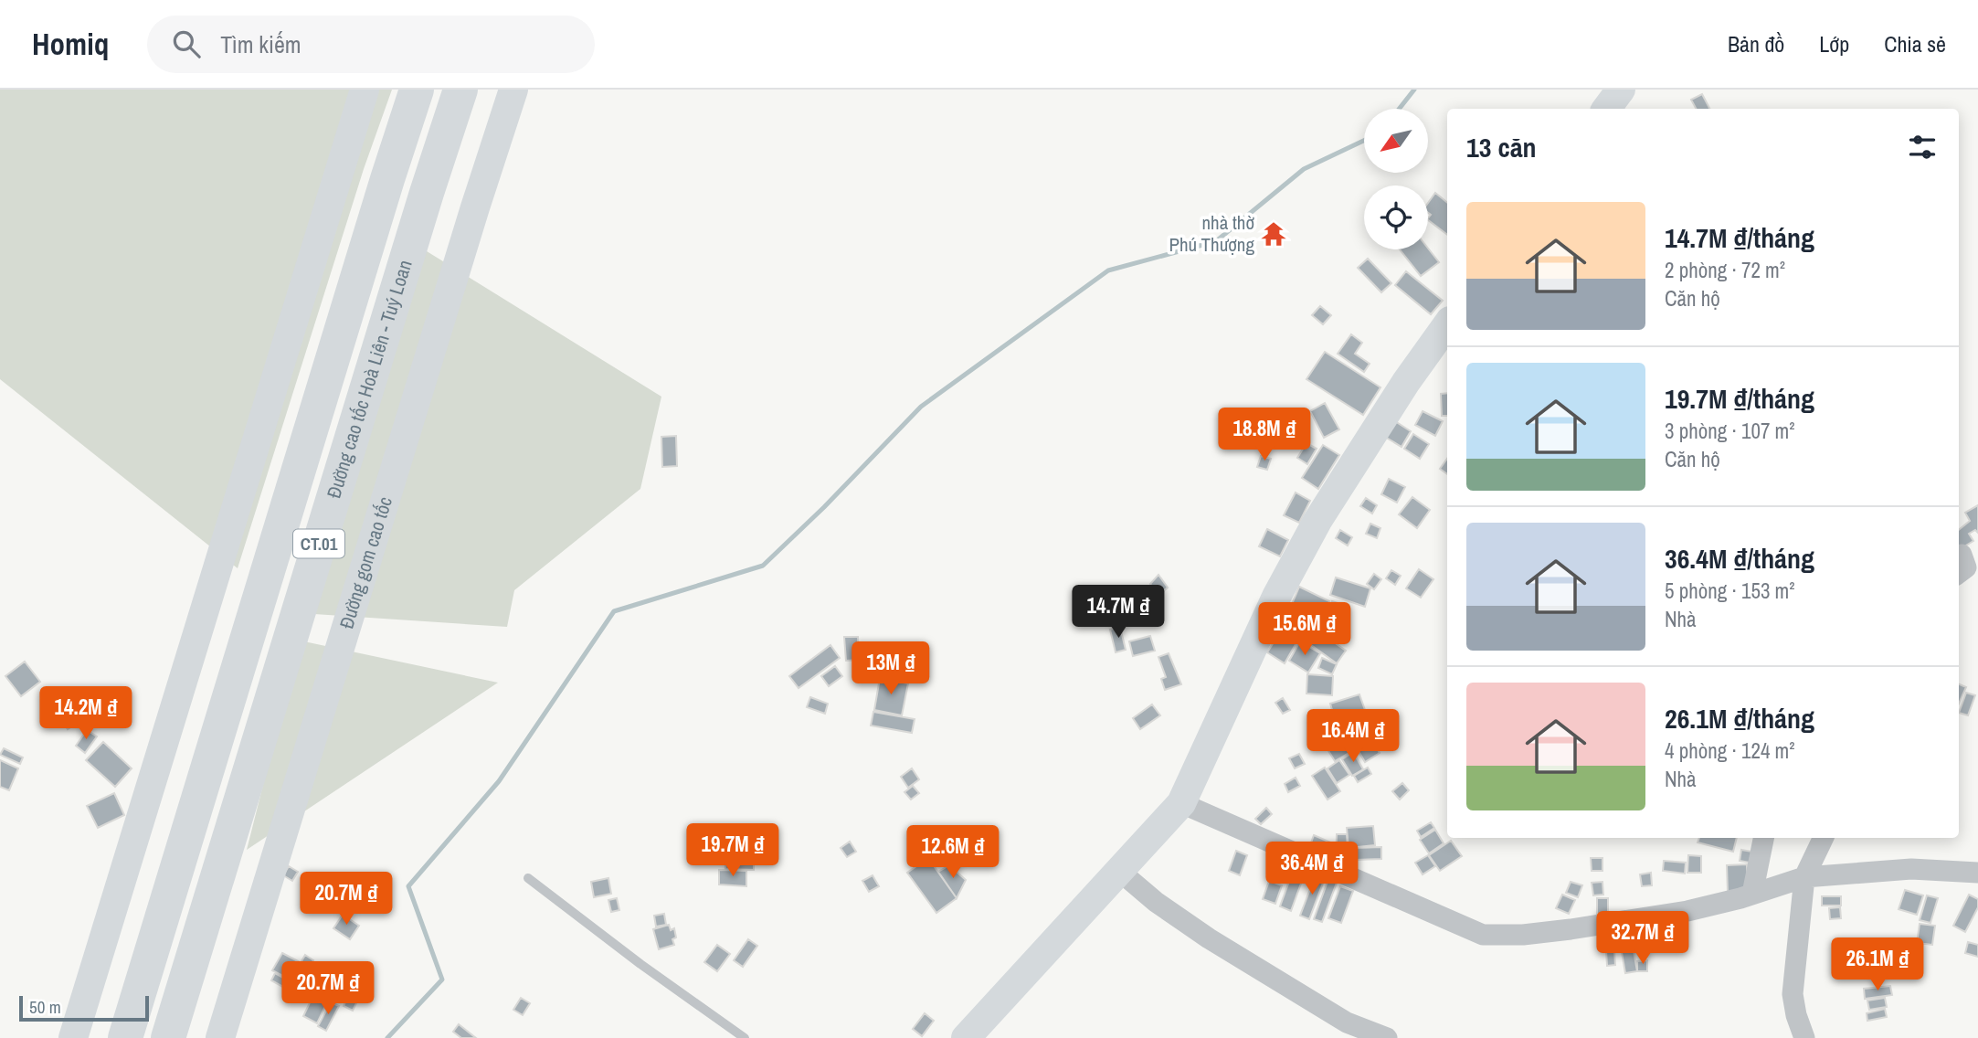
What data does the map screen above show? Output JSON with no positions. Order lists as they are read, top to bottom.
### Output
{
  "streets": {
    "highway": ["Đường cao tốc Hoà Liên - Tuý Loan", "CT.01"],
    "main road": ["Đường gom cao tốc"]
  },
  "places": {
    "temple": ["nhà thờ Phú Thượng"]
  },
  "scale_bar": "50 m",
  "north": "bottom left",
  "page": {
    "header": "Homiq",
    "search": "Tìm kiếm",
    "nav": ["Bản đồ", "Lớp", "Chia sẻ"],
    "heading": "13 căn",
    "list": [
      {
        "name": "14.7M ₫/tháng",
        "note": "2 phòng · 72 m² · Căn hộ"
      },
      {
        "name": "19.7M ₫/tháng",
        "note": "3 phòng · 107 m² · Căn hộ"
      },
      {
        "name": "36.4M ₫/tháng",
        "note": "5 phòng · 153 m² · Nhà"
      },
      {
        "name": "26.1M ₫/tháng",
        "note": "4 phòng · 124 m² · Nhà"
      }
    ],
    "price": [
      "18.8M ₫",
      "14.7M ₫",
      "15.6M ₫",
      "13M ₫",
      "14.2M ₫",
      "16.4M ₫",
      "19.7M ₫",
      "12.6M ₫",
      "36.4M ₫",
      "20.7M ₫",
      "32.7M ₫",
      "26.1M ₫",
      "20.7M ₫"
    ],
    "scale": "50 m"
  }
}
